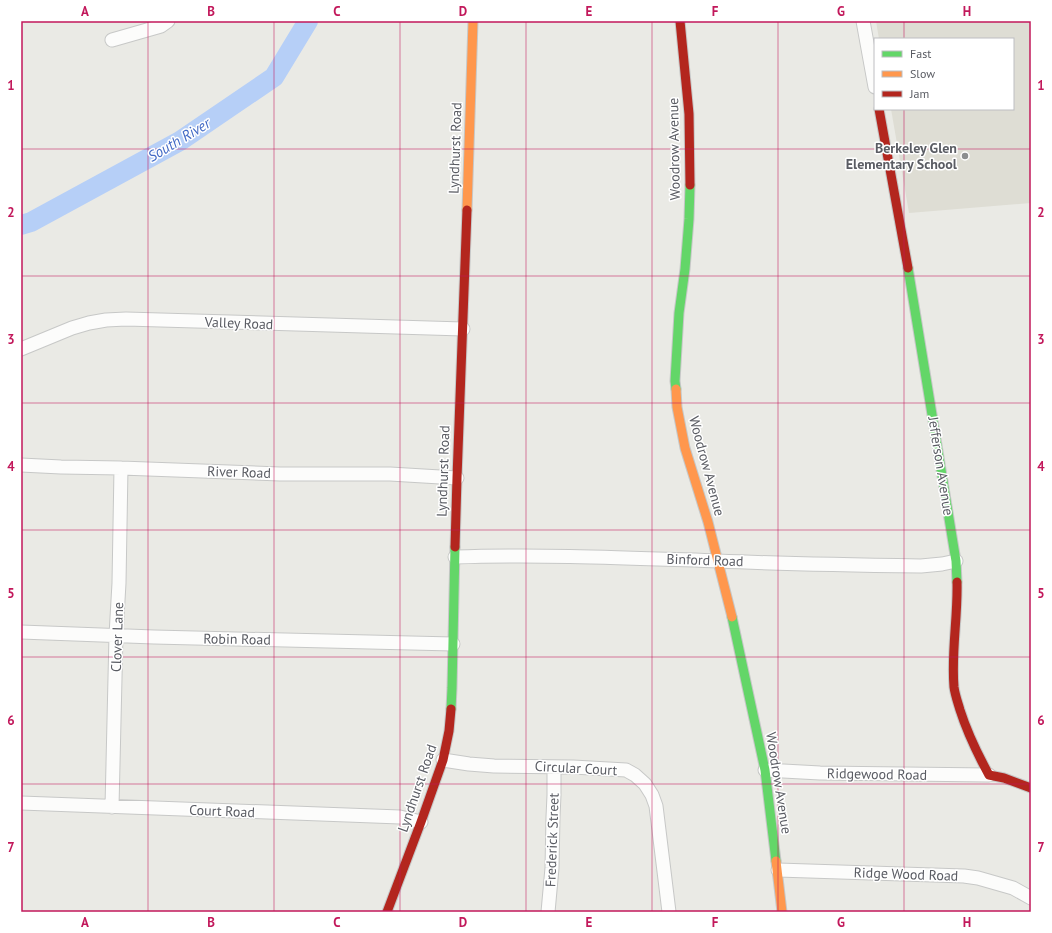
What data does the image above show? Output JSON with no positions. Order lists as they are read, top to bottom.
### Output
{
  "streets": {
    "street": [
      "Lyndhurst Road",
      "Woodrow Avenue",
      "Valley Road",
      "Jefferson Avenue",
      "River Road",
      "Binford Road",
      "Clover Lane",
      "Robin Road",
      "Circular Court",
      "Ridgewood Road",
      "Court Road",
      "Frederick Street",
      "Ridge Wood Road"
    ]
  },
  "crossings": [
    ["Lyndhurst Road", "Valley Road"],
    ["Lyndhurst Road", "River Road"],
    ["Lyndhurst Road", "Binford Road"],
    ["Lyndhurst Road", "Robin Road"],
    ["Lyndhurst Road", "Circular Court"],
    ["Lyndhurst Road", "Court Road"],
    ["Woodrow Avenue", "Binford Road"],
    ["Woodrow Avenue", "Ridgewood Road"],
    ["Woodrow Avenue", "Ridge Wood Road"],
    ["Jefferson Avenue", "Binford Road"],
    ["Jefferson Avenue", "Ridgewood Road"],
    ["River Road", "Clover Lane"],
    ["Clover Lane", "Robin Road"],
    ["Clover Lane", "Court Road"],
    ["Circular Court", "Frederick Street"]
  ],
  "water": ["South River"],
  "places": ["Berkeley Glen Elementary School"],
  "legend": ["Fast", "Slow", "Jam"],
  "grid": {
    "columns": [
      "A",
      "B",
      "C",
      "D",
      "E",
      "F",
      "G",
      "H"
    ],
    "rows": [
      "1",
      "2",
      "3",
      "4",
      "5",
      "6",
      "7"
    ]
  }
}
